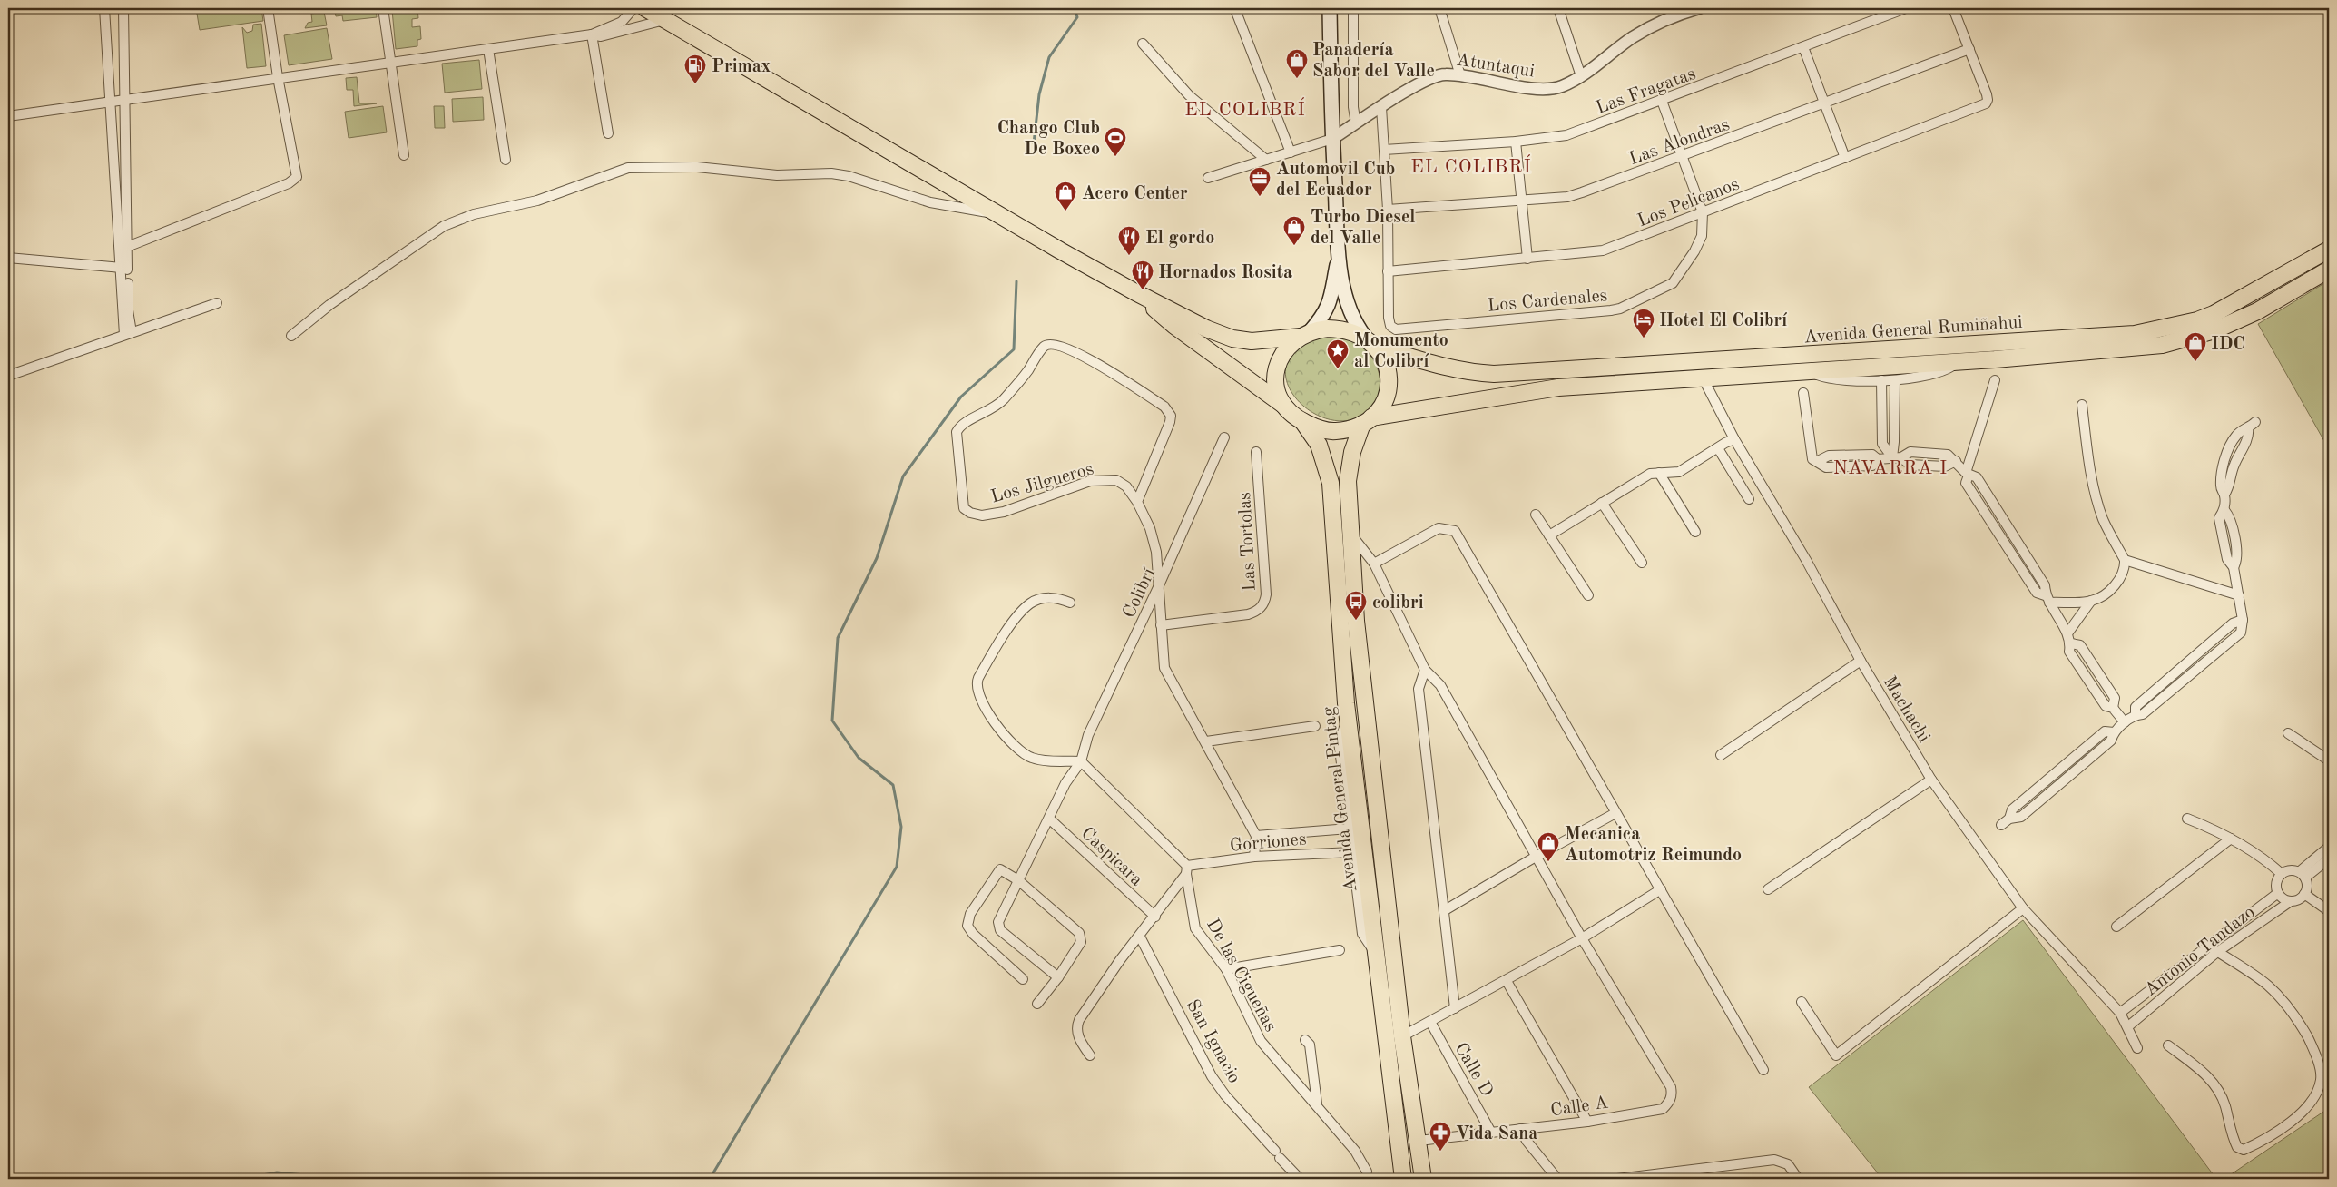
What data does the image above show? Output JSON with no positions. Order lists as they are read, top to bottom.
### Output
{
  "streets": {
    "highway": ["Avenida General Rumiñahui", "Avenida General Pintag"],
    "street": [
      "Atuntaqui",
      "Las Fragatas",
      "Las Alondras",
      "Los Pelicanos",
      "Los Cardenales",
      "Los Jilgueros",
      "Las Tortolas",
      "Colibrí",
      "Machachi",
      "Gorriones",
      "Caspicara",
      "Antonio Tandazo",
      "De las Cigueñas",
      "San Ignacio",
      "Calle D",
      "Calle A"
    ]
  },
  "crossings": [
    ["Las Alondras", "Los Pelicanos"],
    ["Los Pelicanos", "Los Cardenales"],
    ["Avenida General Rumiñahui", "Machachi"],
    ["Avenida General Rumiñahui", "Avenida General Pintag"],
    ["Los Jilgueros", "Las Tortolas"],
    ["Los Jilgueros", "Colibrí"],
    ["Colibrí", "Caspicara"],
    ["Machachi", "Antonio Tandazo"],
    ["Avenida General Pintag", "Calle A"],
    ["Gorriones", "De las Cigueñas"],
    ["Calle D", "Calle A"]
  ],
  "districts": ["EL COLIBRÍ", "EL COLIBRÍ", "NAVARRA I"],
  "places": {
    "shop": [
      "Panadería Sabor del Valle",
      "Acero Center",
      "Turbo Diesel del Valle",
      "IDC",
      "Mecanica Automotriz Reimundo"
    ],
    "fuel station": ["Primax"],
    "sports": ["Chango Club De Boxeo"],
    "office": ["Automovil Cub del Ecuador"],
    "restaurant": ["El gordo", "Hornados Rosita"],
    "hotel": ["Hotel El Colibrí"],
    "place": ["Monumento al Colibrí"],
    "bus stop": ["colibri"],
    "pharmacy": ["Vida Sana"]
  }
}
